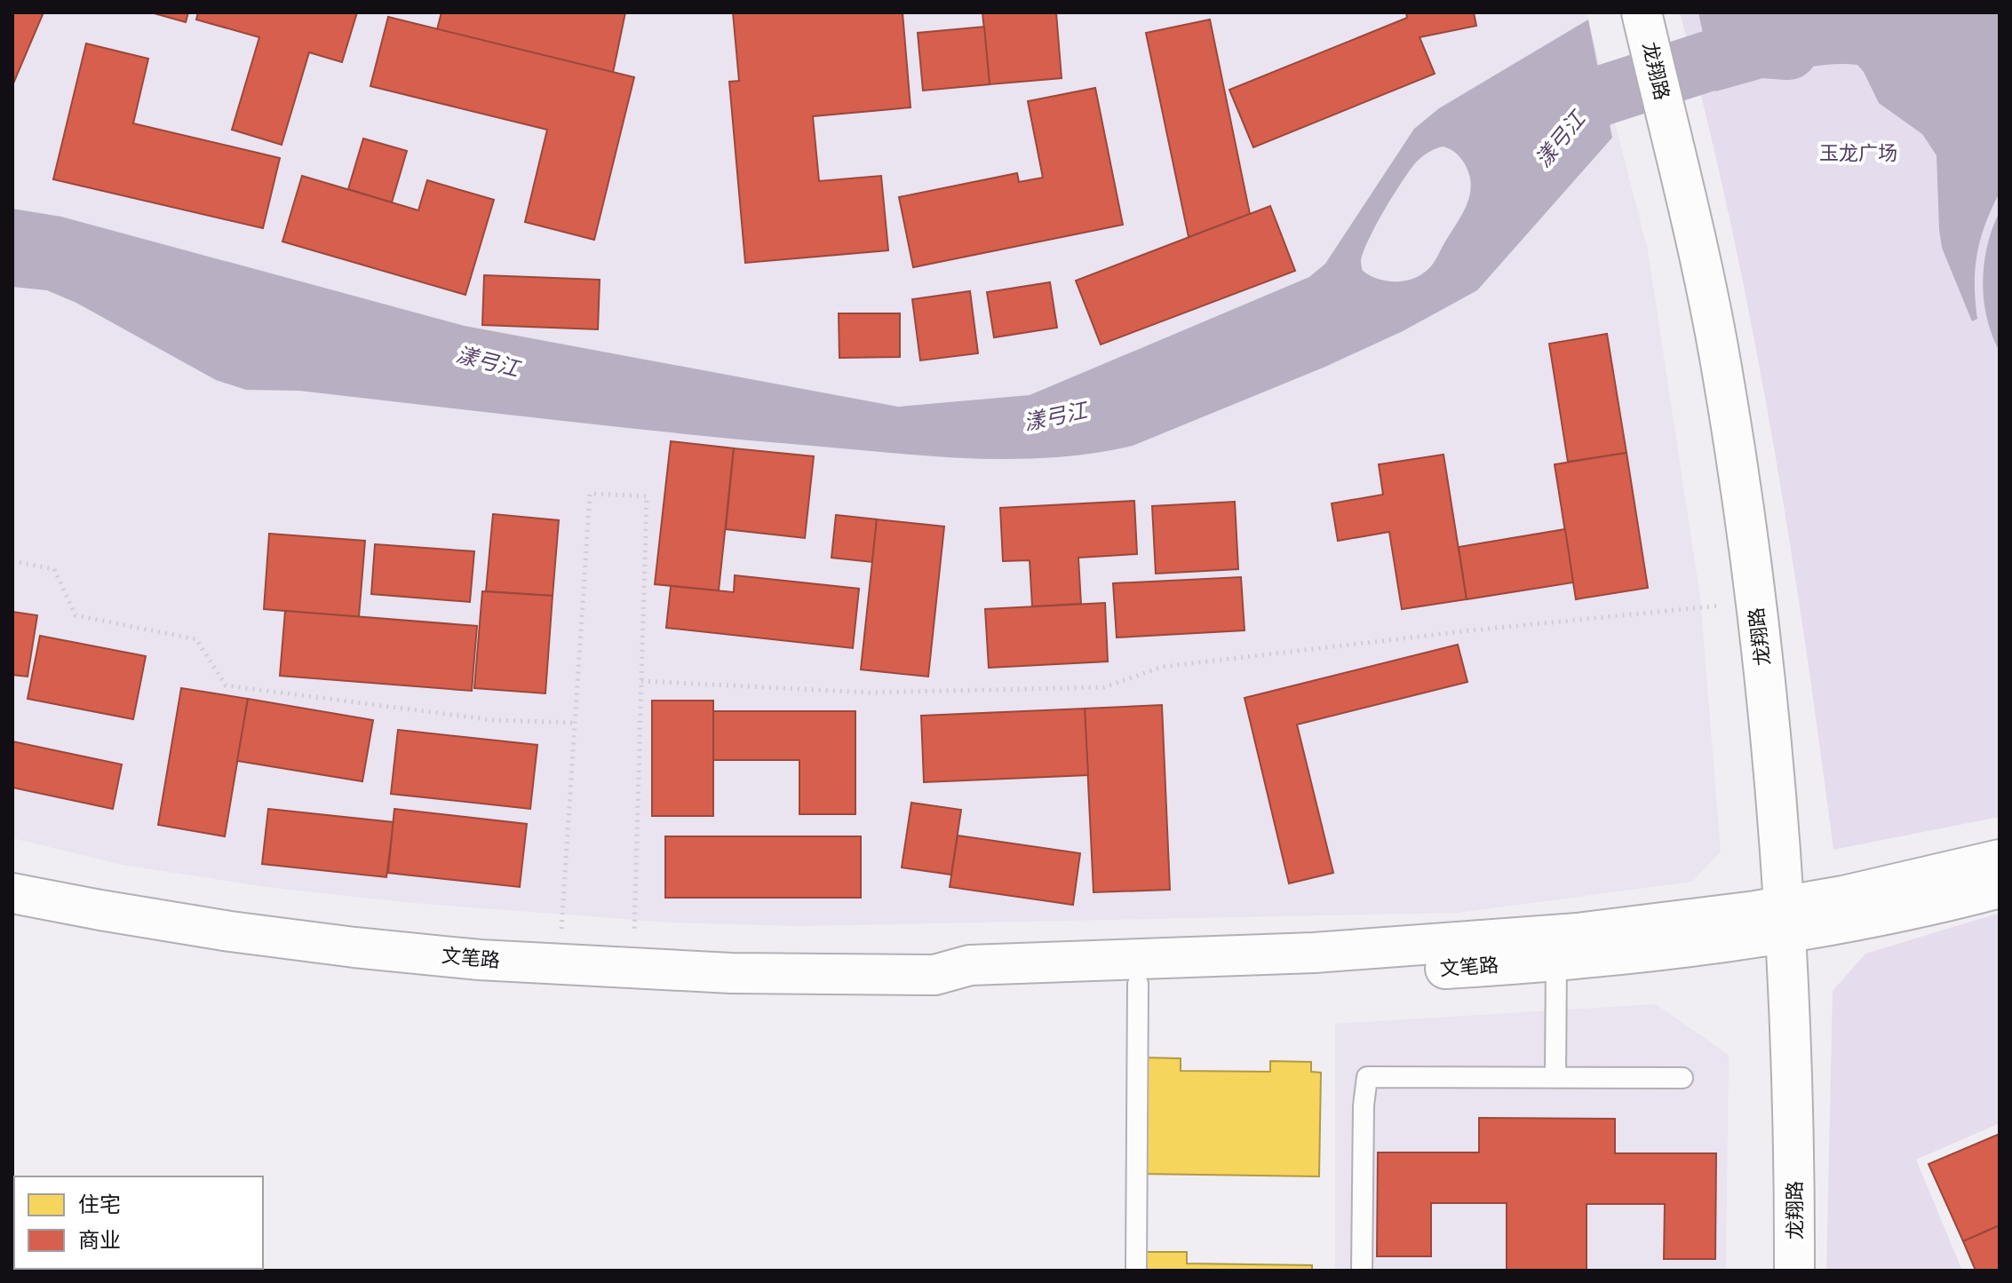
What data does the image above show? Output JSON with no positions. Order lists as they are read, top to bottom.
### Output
{
  "streets": {
    "street": ["龙翔路", "文笔路"]
  },
  "crossings": [
    ["龙翔路", "文笔路"]
  ],
  "water": ["漾弓江"],
  "parks": ["玉龙广场"],
  "legend": ["住宅", "商业"]
}
